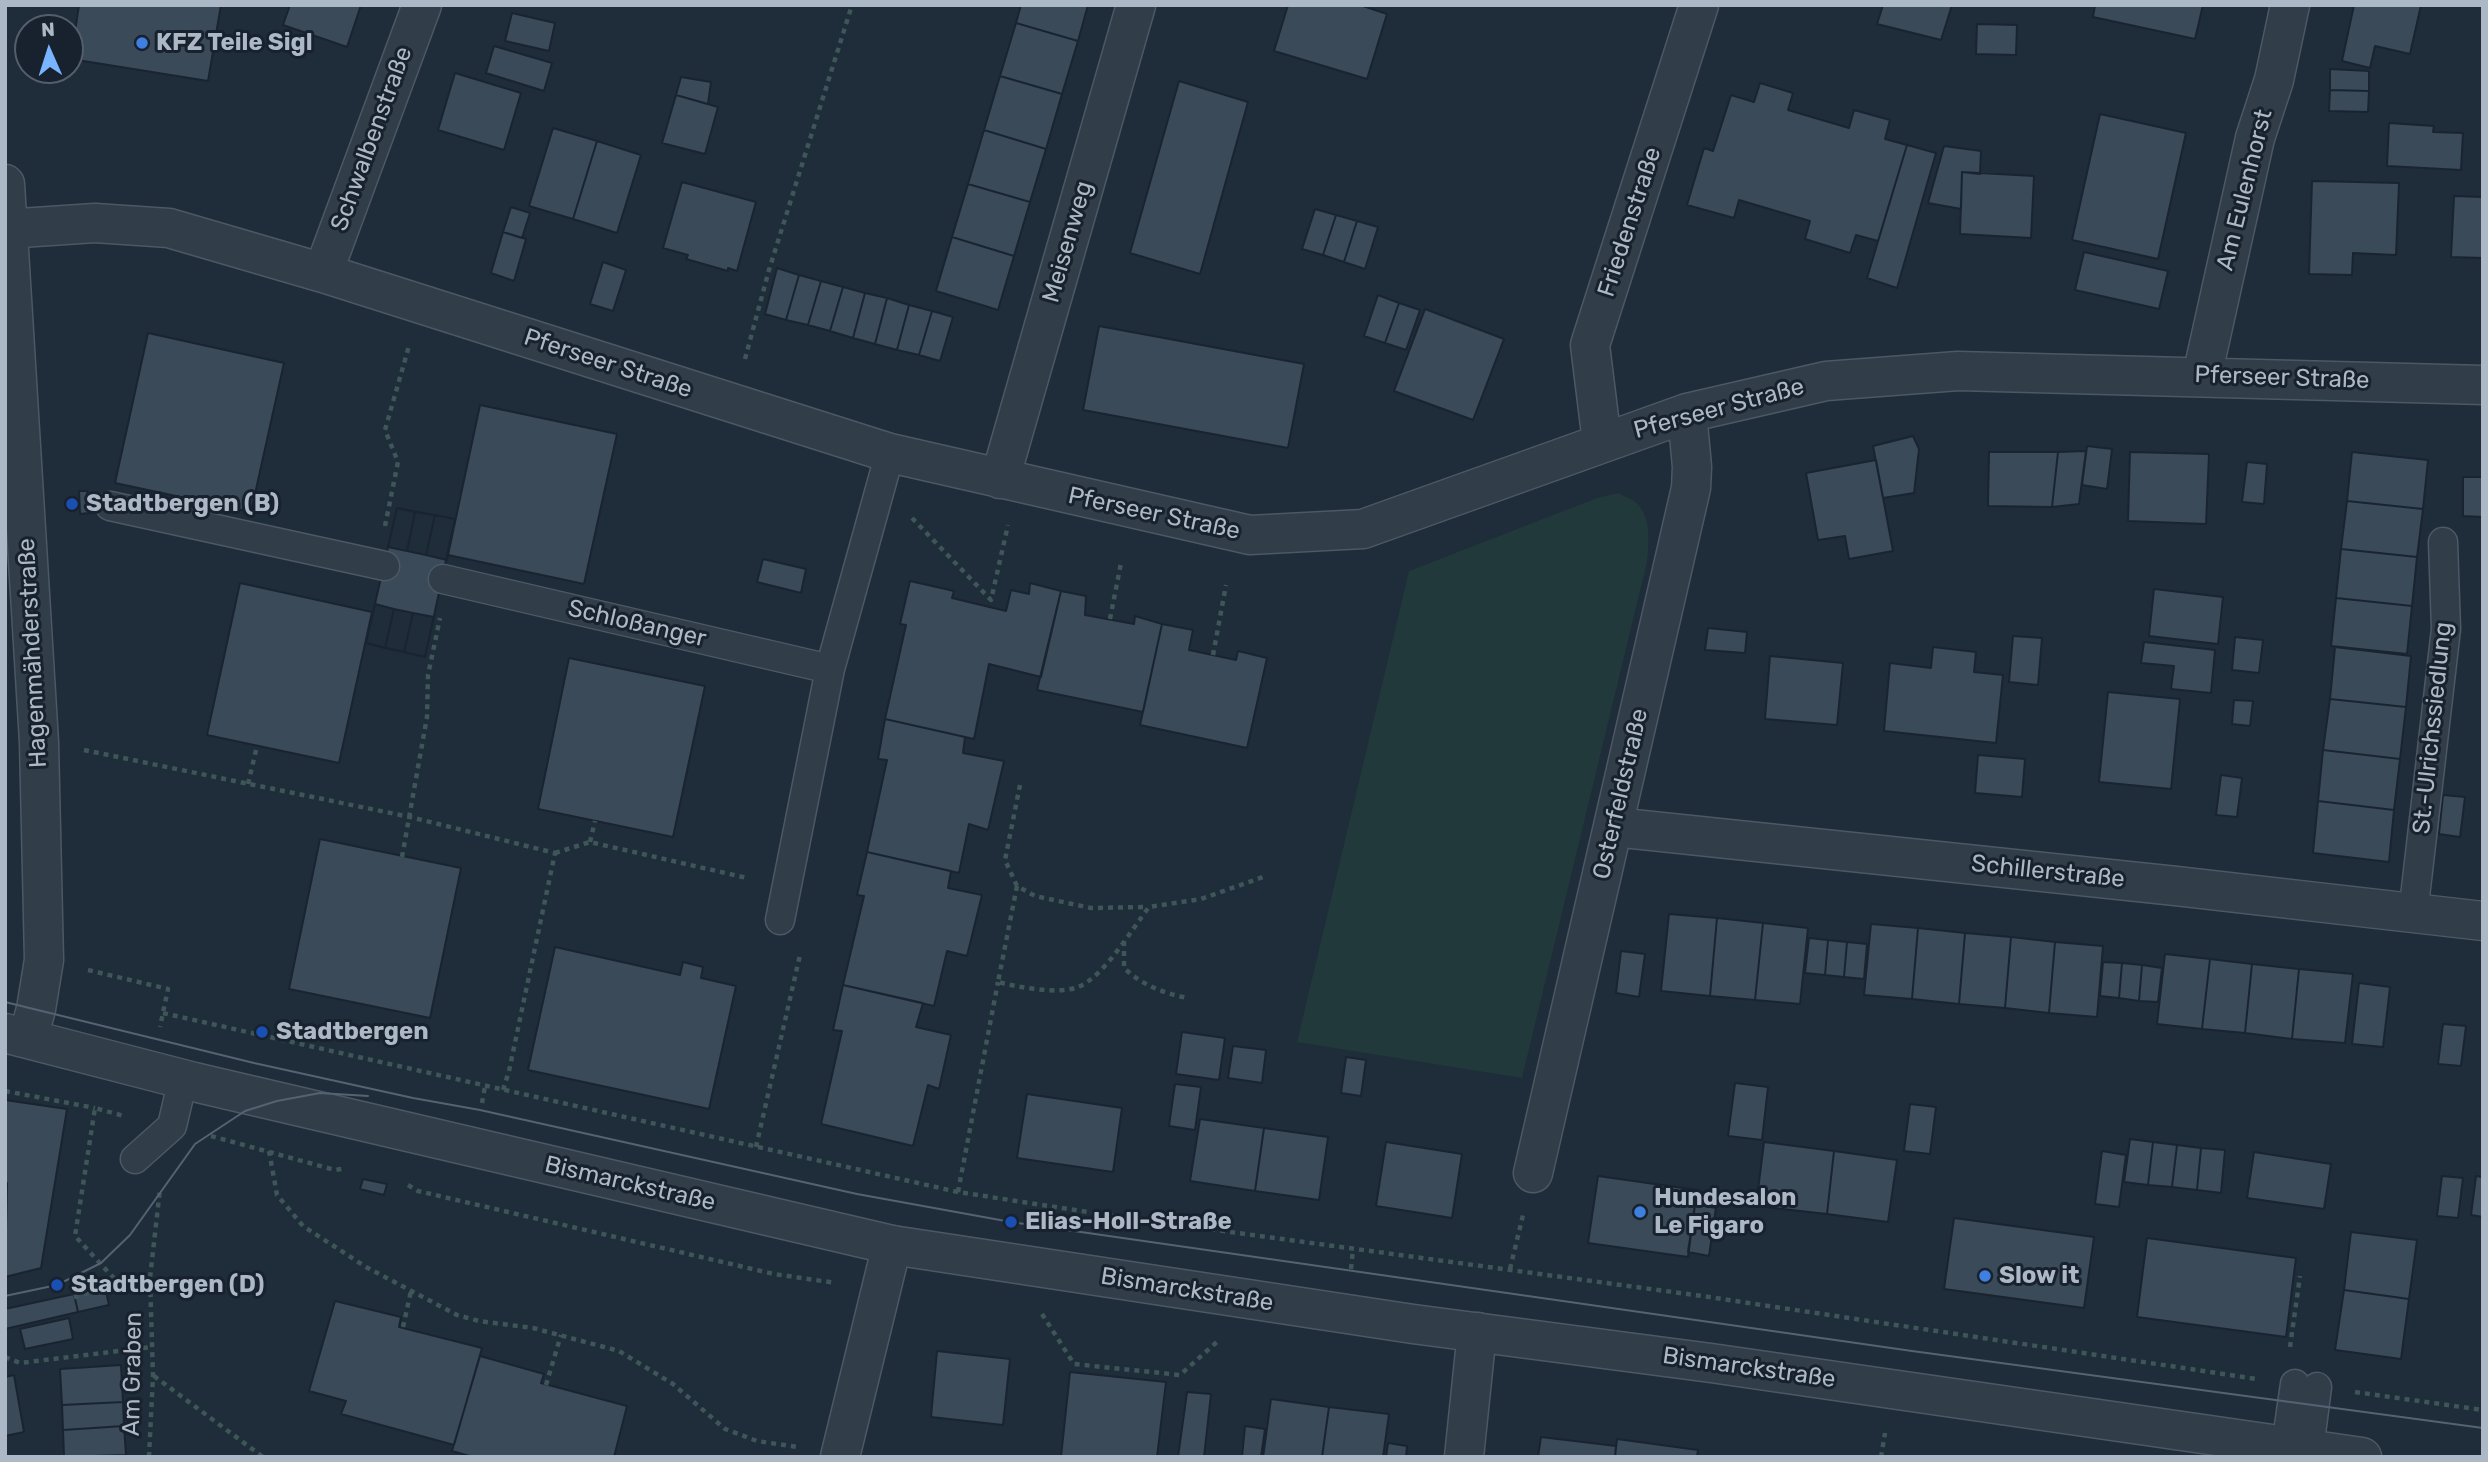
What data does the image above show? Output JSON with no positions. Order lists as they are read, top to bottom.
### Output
{
  "streets": {
    "street": [
      "Schwalbenstraße",
      "Am Eulenhorst",
      "Friedenstraße",
      "Meisenweg",
      "Pferseer Straße",
      "Hagenmähderstraße",
      "Osterfeldstraße",
      "Schillerstraße",
      "Bismarckstraße"
    ],
    "lane": ["Schloßanger", "St.-Ulrichssiedlung"],
    "path": ["Am Graben"]
  },
  "crossings": [
    ["Schwalbenstraße", "Pferseer Straße"],
    ["Am Eulenhorst", "Pferseer Straße"],
    ["Friedenstraße", "Pferseer Straße"],
    ["Meisenweg", "Pferseer Straße"],
    ["Pferseer Straße", "Hagenmähderstraße"],
    ["Pferseer Straße", "Osterfeldstraße"],
    ["Hagenmähderstraße", "Bismarckstraße"],
    ["St.-Ulrichssiedlung", "Schillerstraße"],
    ["Osterfeldstraße", "Schillerstraße"]
  ],
  "places": [
    "KFZ Teile Sigl",
    "Stadtbergen (B)",
    "Stadtbergen",
    "Hundesalon Le Figaro",
    "Elias-Holl-Straße",
    "Slow it",
    "Stadtbergen (D)"
  ],
  "north": "top"
}
